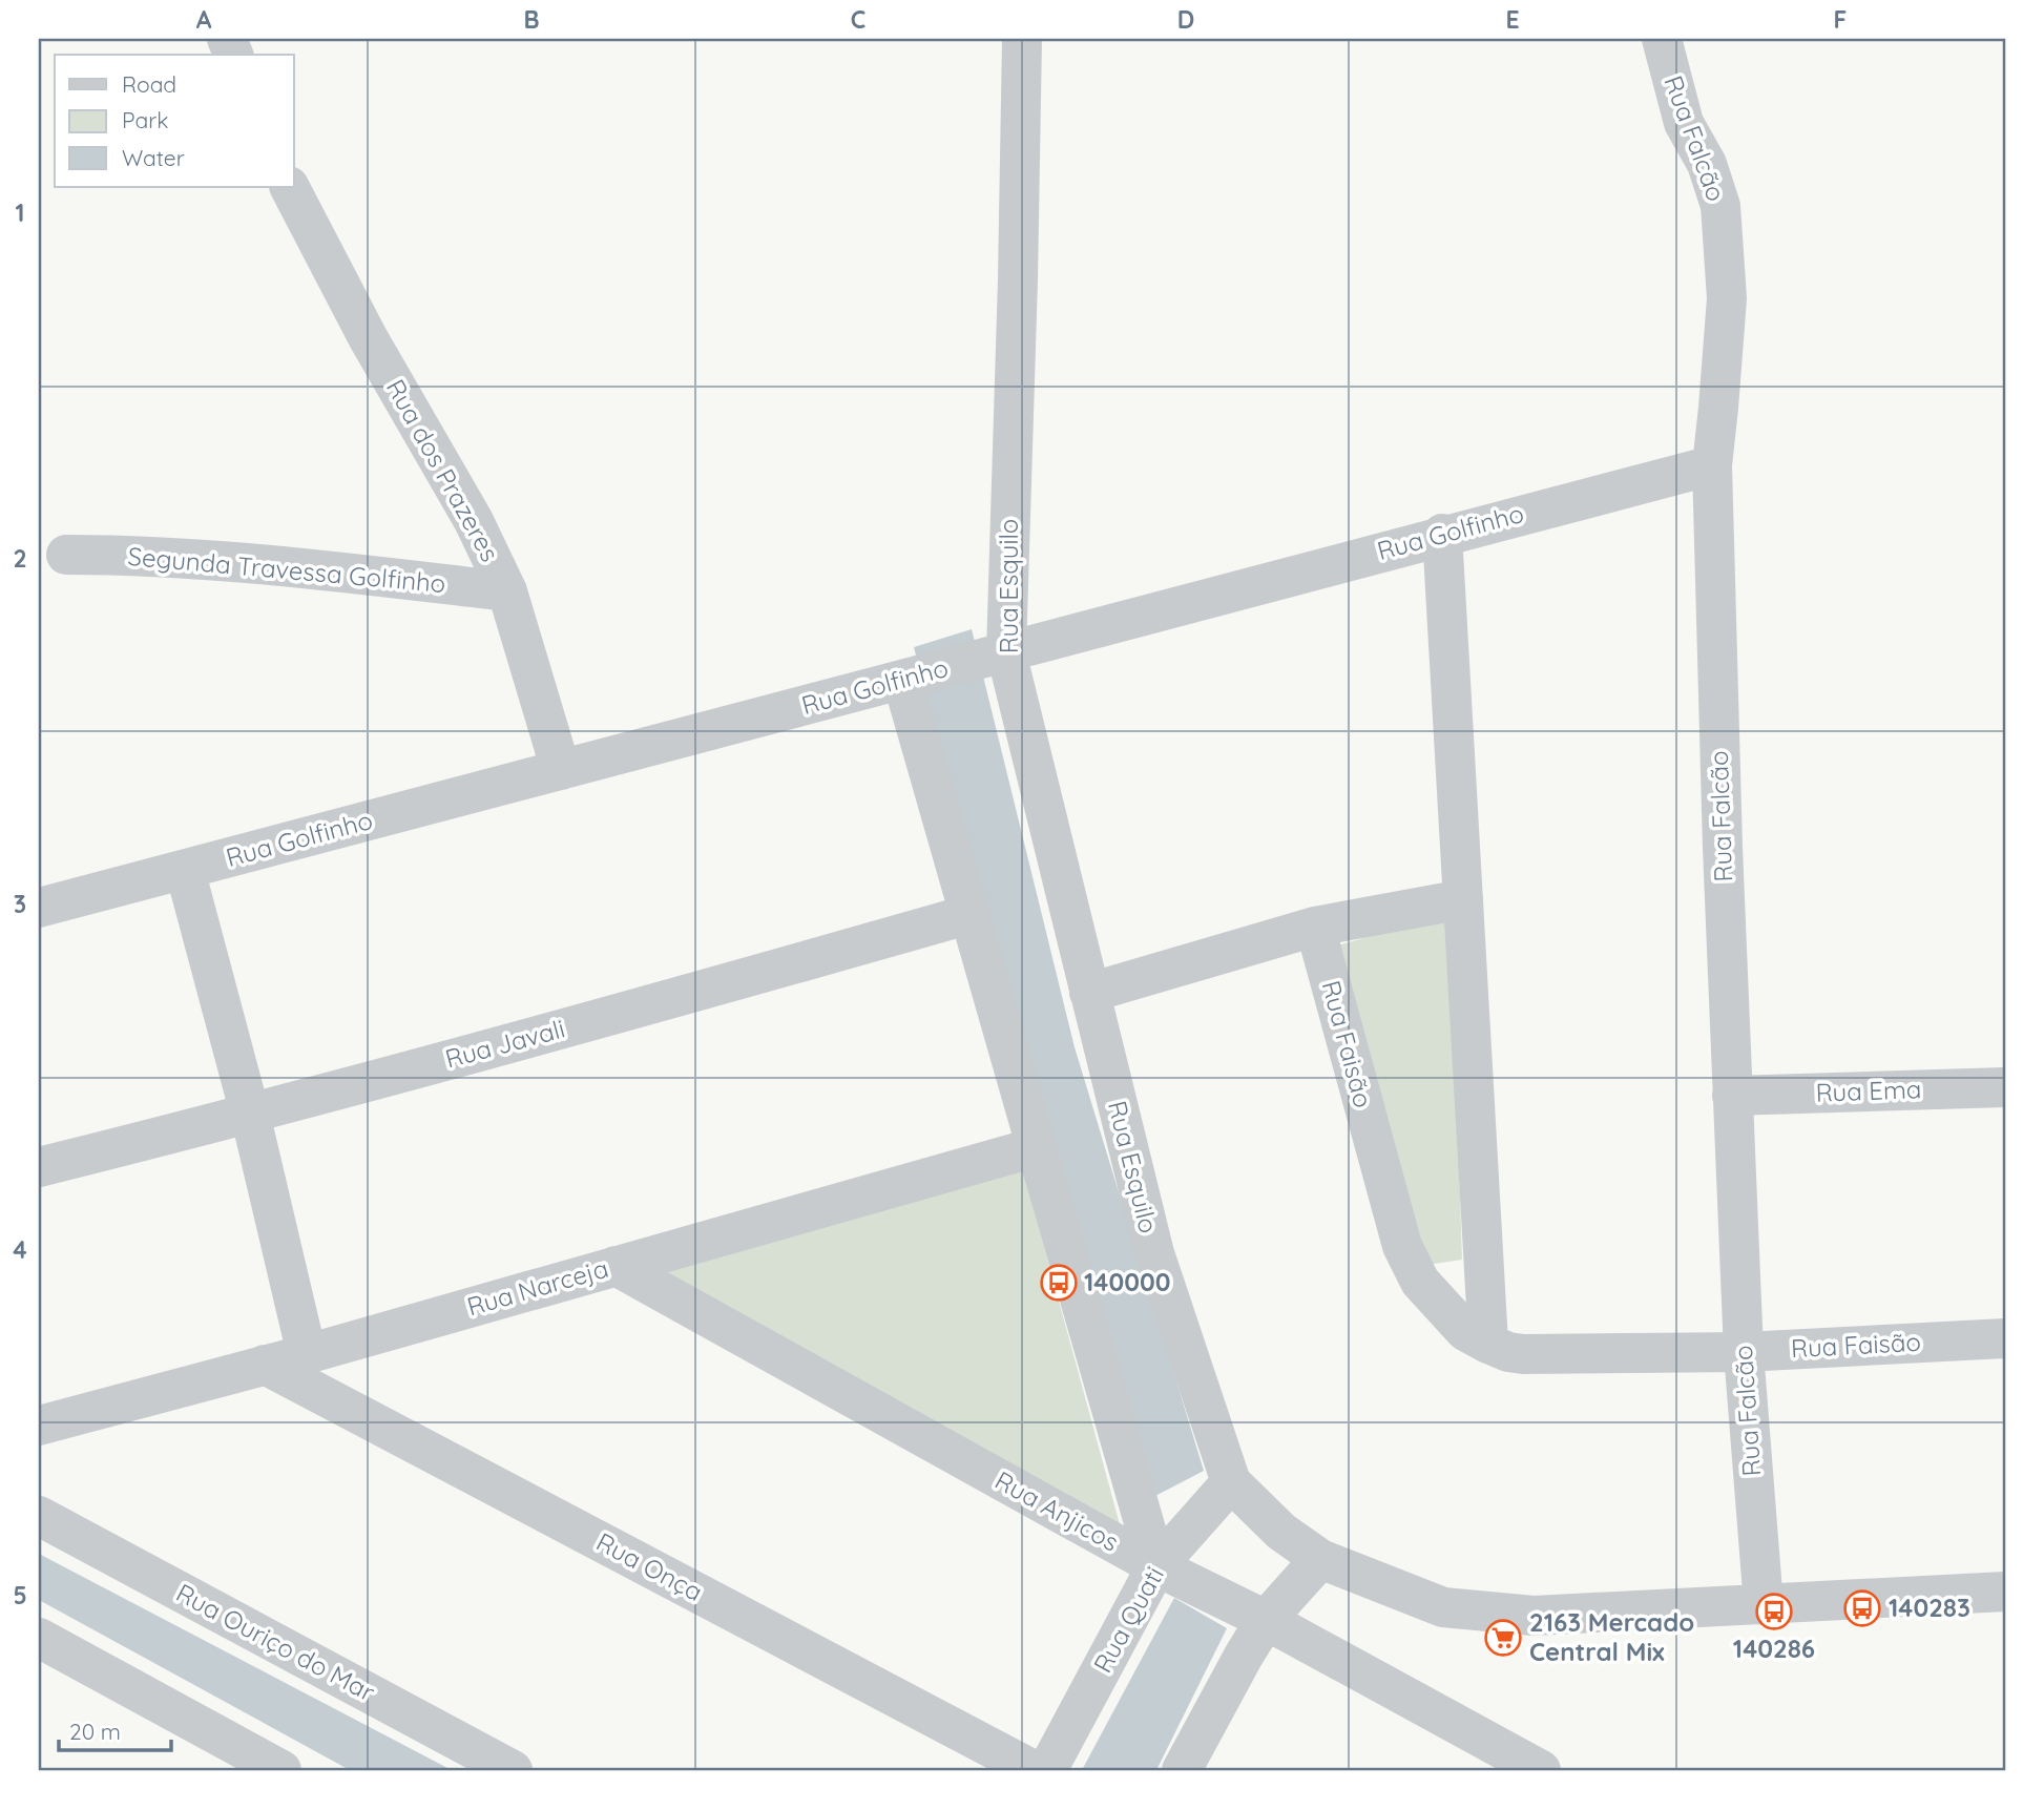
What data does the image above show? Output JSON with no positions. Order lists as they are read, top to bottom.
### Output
{
  "streets": {
    "street": [
      "Rua Falcão",
      "Rua dos Prazeres",
      "Rua Golfinho",
      "Segunda Travessa Golfinho",
      "Rua Esquilo",
      "Rua Javali",
      "Rua Faisão",
      "Rua Ema",
      "Rua Narceja",
      "Rua Anjicos",
      "Rua Onça",
      "Rua Quati",
      "Rua Ouriço do Mar"
    ]
  },
  "crossings": [
    ["Rua Falcão", "Rua Golfinho"],
    ["Rua Falcão", "Rua Esquilo"],
    ["Rua Falcão", "Rua Faisão"],
    ["Rua Falcão", "Rua Ema"],
    ["Rua dos Prazeres", "Rua Golfinho"],
    ["Rua dos Prazeres", "Segunda Travessa Golfinho"],
    ["Rua Golfinho", "Rua Esquilo"],
    ["Rua Esquilo", "Rua Quati"],
    ["Rua Narceja", "Rua Anjicos"],
    ["Rua Narceja", "Rua Onça"],
    ["Rua Anjicos", "Rua Quati"]
  ],
  "places": {
    "bus stop": ["140000", "140283", "140286"],
    "supermarket": ["2163 Mercado Central Mix"]
  },
  "legend": ["Road", "Park", "Water"],
  "scale_bar": "20 m",
  "grid": {
    "columns": [
      "A",
      "B",
      "C",
      "D",
      "E",
      "F"
    ],
    "rows": [
      "1",
      "2",
      "3",
      "4",
      "5"
    ]
  }
}
